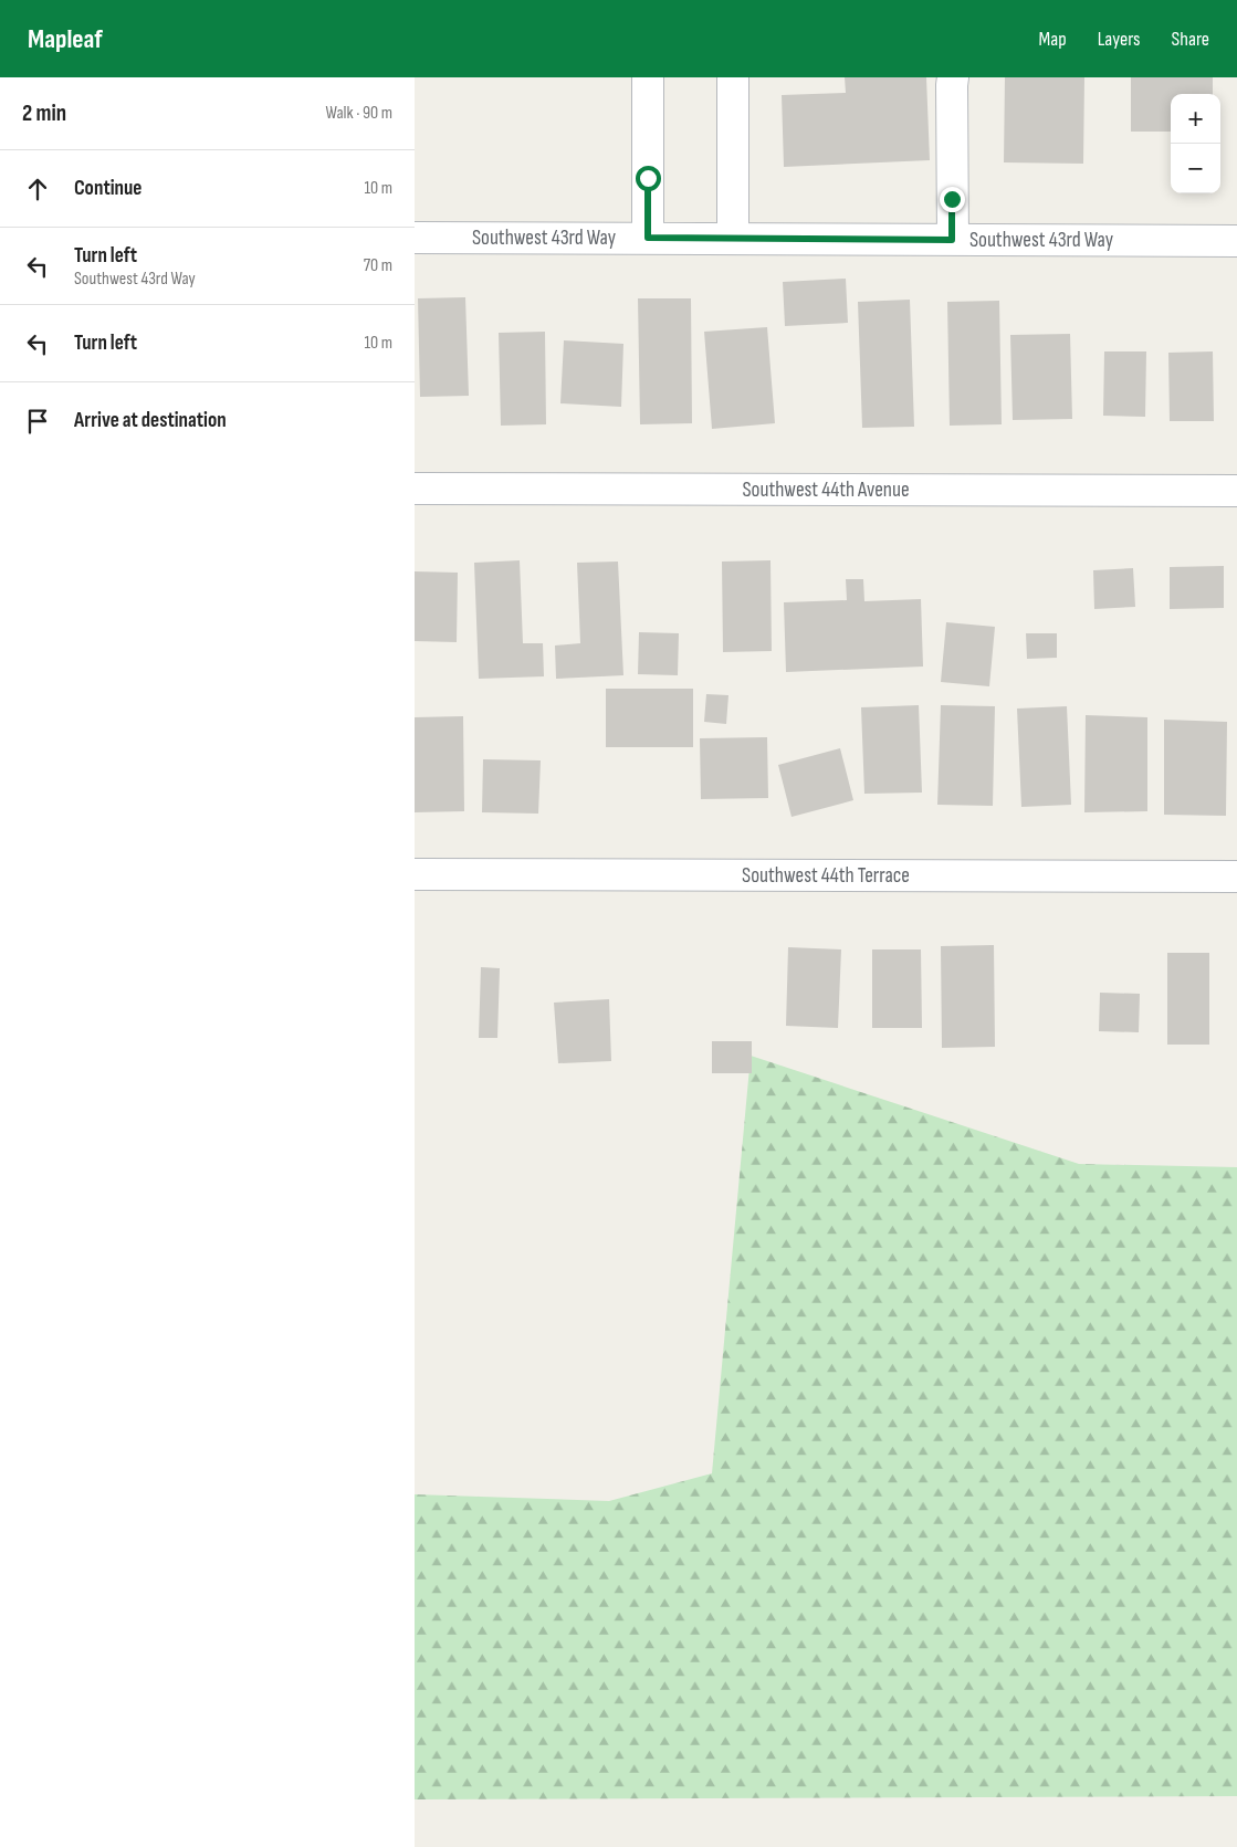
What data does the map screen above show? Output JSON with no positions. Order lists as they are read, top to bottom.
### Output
{
  "streets": {
    "street": ["Southwest 43rd Way", "Southwest 44th Avenue", "Southwest 44th Terrace"]
  },
  "page": {
    "header": "Mapleaf",
    "nav": ["Map", "Layers", "Share"],
    "heading": ["2 min", "Walk · 90 m"],
    "map_buttons": ["+", "−"],
    "list": [
      ["Continue", "10 m"],
      ["Turn left", "Southwest 43rd Way", "70 m"],
      ["Turn left", "10 m"],
      "Arrive at destination"
    ]
  }
}
